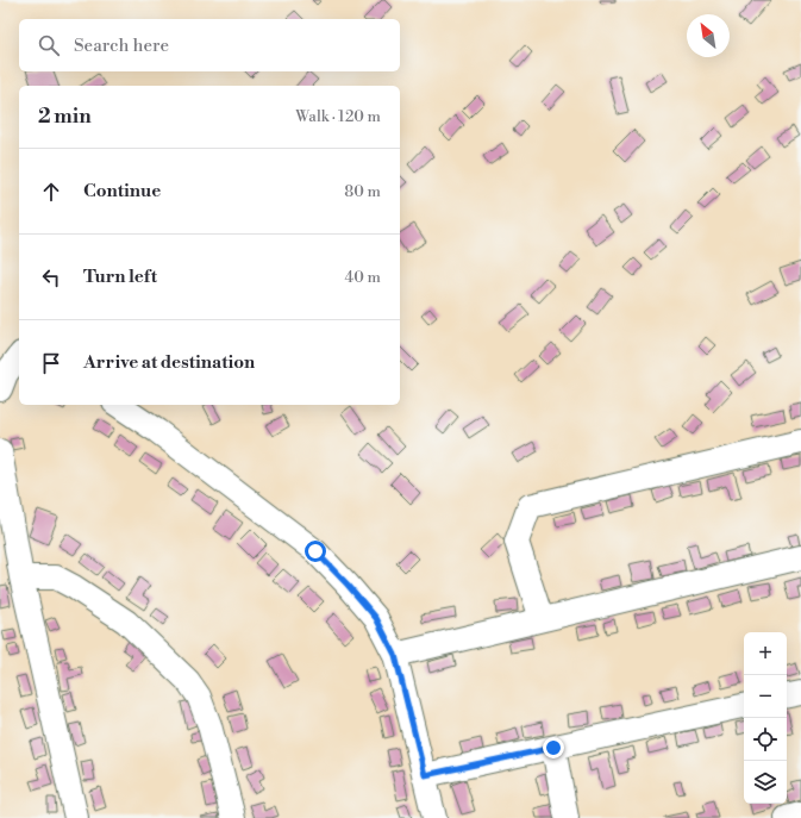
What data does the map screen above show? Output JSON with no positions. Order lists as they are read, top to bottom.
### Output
{
  "north": "top left",
  "page": {
    "search": "Search here",
    "heading": ["2 min", "Walk · 120 m"],
    "list": [
      ["Continue", "80 m"],
      ["Turn left", "40 m"],
      "Arrive at destination"
    ],
    "map_buttons": ["+", "−"]
  }
}
